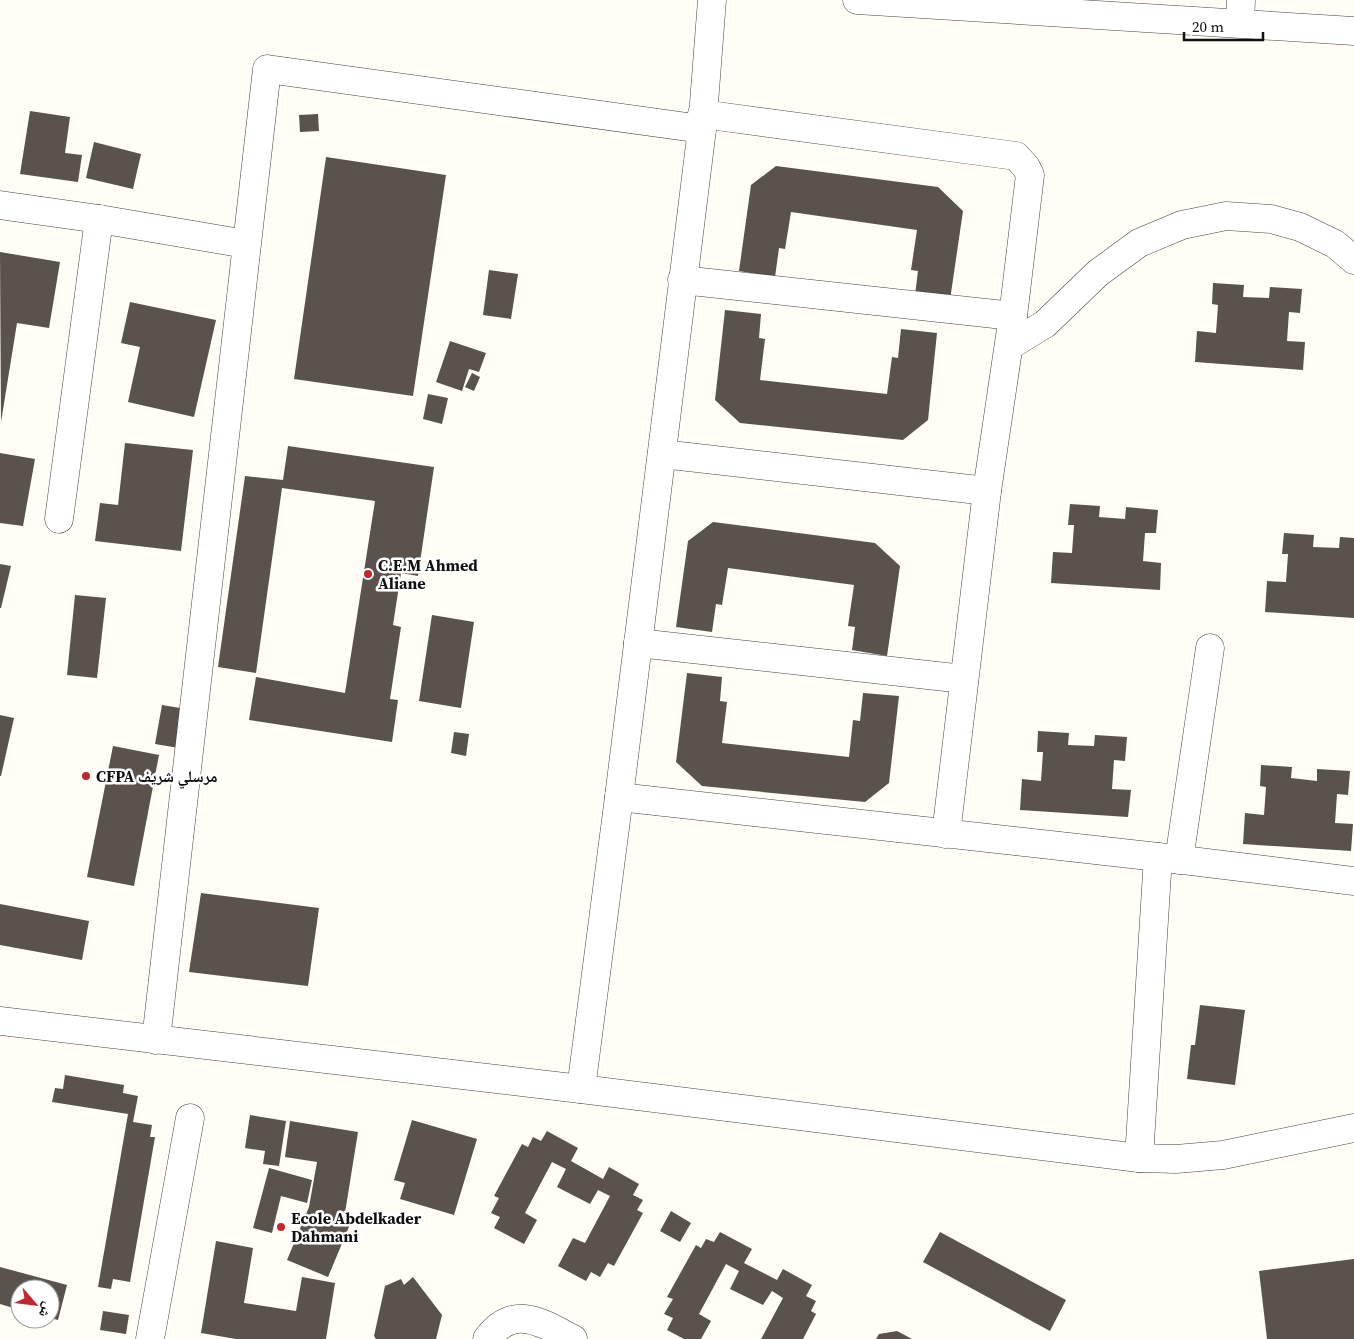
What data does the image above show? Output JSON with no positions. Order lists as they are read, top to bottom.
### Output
{
  "places": ["C.E.M Ahmed Aliane", "CFPA مرسلي شريف", "Ecole Abdelkader Dahmani"],
  "scale_bar": "20 m",
  "north": "bottom right"
}
